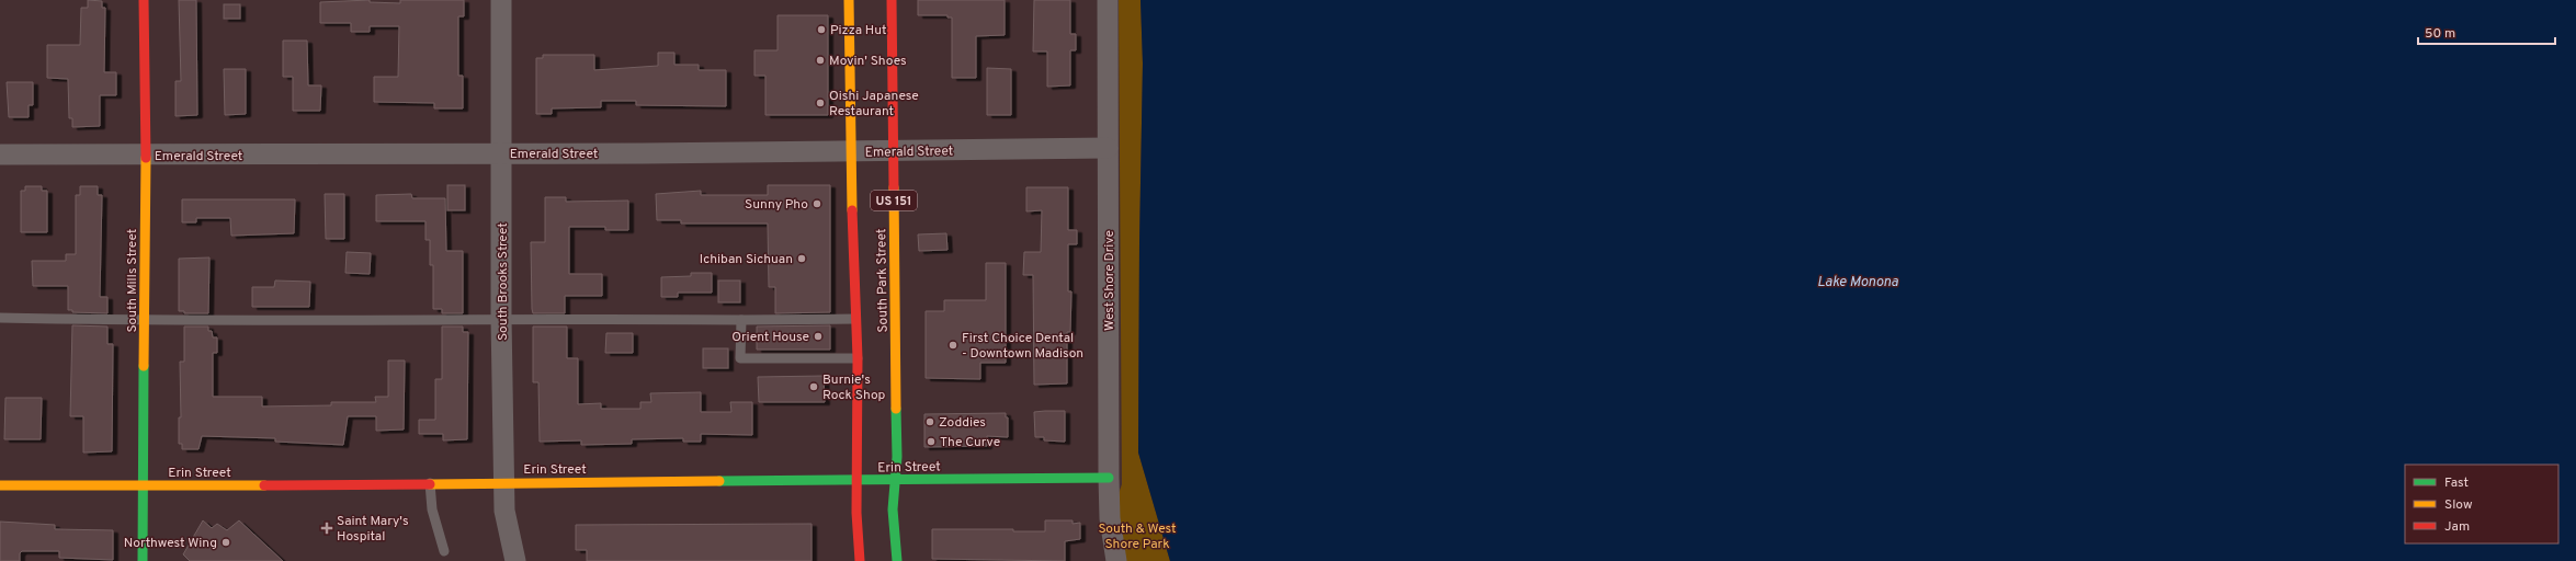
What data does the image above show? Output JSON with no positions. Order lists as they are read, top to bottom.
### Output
{
  "streets": {
    "street": [
      "Emerald Street",
      "US 151",
      "South Mills Street",
      "South Park Street",
      "West Shore Drive",
      "South Brooks Street",
      "Erin Street"
    ]
  },
  "crossings": [
    ["Emerald Street", "South Mills Street"],
    ["Emerald Street", "South Park Street"],
    ["Emerald Street", "West Shore Drive"],
    ["Emerald Street", "South Brooks Street"],
    ["South Mills Street", "Erin Street"],
    ["South Park Street", "Erin Street"],
    ["West Shore Drive", "Erin Street"],
    ["South Brooks Street", "Erin Street"]
  ],
  "water": ["Lake Monona"],
  "parks": ["South & West Shore Park"],
  "places": {
    "other": [
      "Pizza Hut",
      "Movin' Shoes",
      "Oishi Japanese Restaurant",
      "Sunny Pho",
      "Ichiban Sichuan",
      "Orient House",
      "First Choice Dental - Downtown Madison",
      "Burnie's Rock Shop",
      "Zoddies",
      "The Curve",
      "Northwest Wing"
    ],
    "health": ["Saint Mary's Hospital"]
  },
  "legend": ["Fast", "Slow", "Jam"],
  "scale_bar": "50 m"
}
